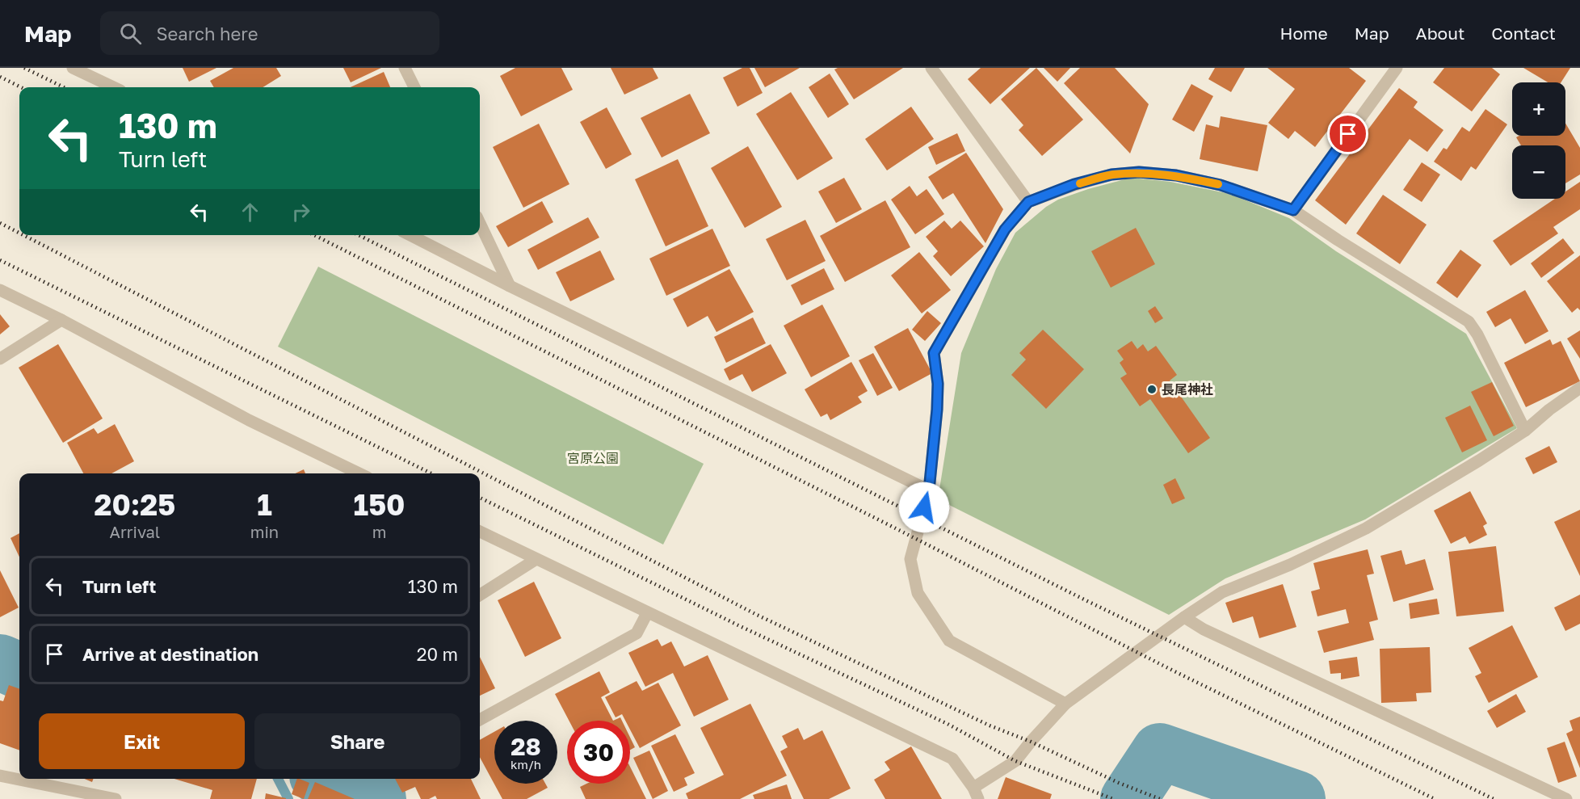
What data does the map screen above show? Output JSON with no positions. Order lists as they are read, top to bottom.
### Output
{
  "parks": ["宮原公園"],
  "places": ["長尾神社"],
  "page": {
    "header": "Map",
    "search": "Search here",
    "nav": [
      "Home",
      "Map",
      "About",
      "Contact"
    ],
    "map_buttons": ["+", "−"],
    "turn": ["130 m", "Turn left"],
    "eta": [
      "20:25",
      "Arrival",
      "1",
      "min",
      "150",
      "m"
    ],
    "list": [
      {
        "name": "Turn left",
        "value": "130 m"
      },
      {
        "name": "Arrive at destination",
        "value": "20 m"
      }
    ],
    "buttons": ["Exit", "Share"],
    "speed": "28 km/h",
    "limit": "30"
  }
}
